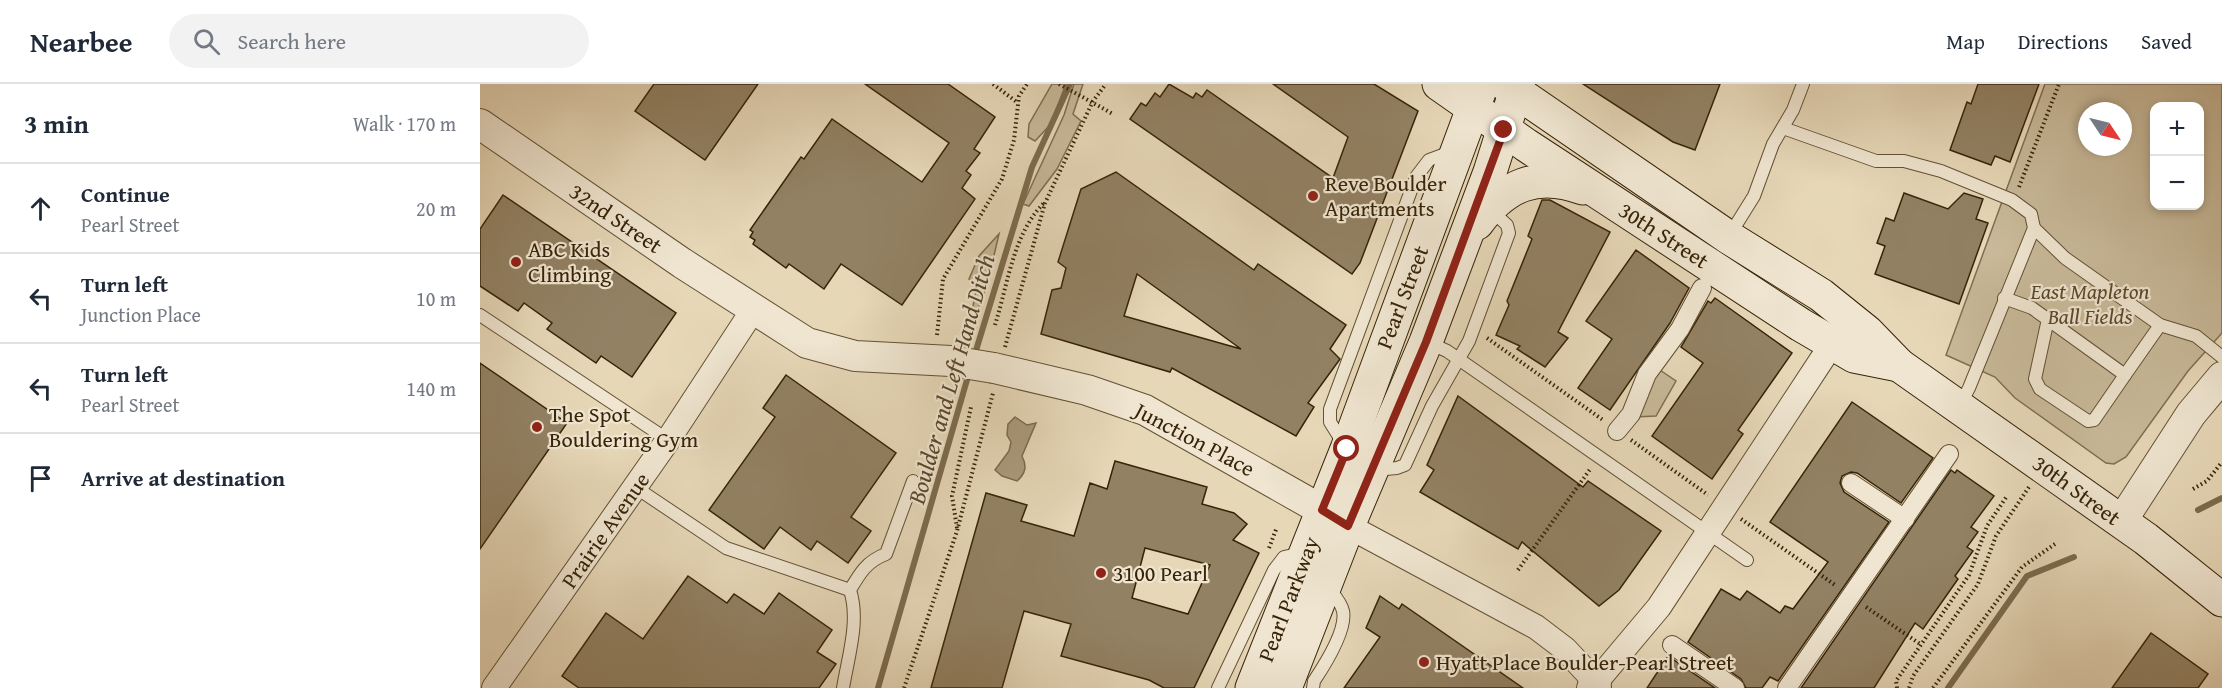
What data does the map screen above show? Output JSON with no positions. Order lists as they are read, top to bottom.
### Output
{
  "streets": {
    "main road": ["30th Street", "Pearl Street", "Pearl Parkway"],
    "street": ["32nd Street", "Junction Place", "Prairie Avenue"]
  },
  "crossings": [
    ["32nd Street", "Junction Place"],
    ["32nd Street", "Prairie Avenue"],
    ["30th Street", "Pearl Street"],
    ["Pearl Street", "Junction Place"],
    ["Pearl Street", "Pearl Parkway"],
    ["Junction Place", "Prairie Avenue"],
    ["Junction Place", "Pearl Parkway"]
  ],
  "water": ["Boulder and Left Hand Ditch"],
  "parks": ["East Mapleton Ball Fields"],
  "places": [
    "Reve Boulder Apartments",
    "ABC Kids Climbing",
    "The Spot Bouldering Gym",
    "3100 Pearl",
    "Hyatt Place Boulder-Pearl Street"
  ],
  "north": "bottom right",
  "page": {
    "header": "Nearbee",
    "search": "Search here",
    "nav": ["Map", "Directions", "Saved"],
    "heading": ["3 min", "Walk · 170 m"],
    "map_buttons": ["+", "−"],
    "list": [
      ["Continue", "Pearl Street", "20 m"],
      ["Turn left", "Junction Place", "10 m"],
      ["Turn left", "Pearl Street", "140 m"],
      "Arrive at destination"
    ]
  }
}
